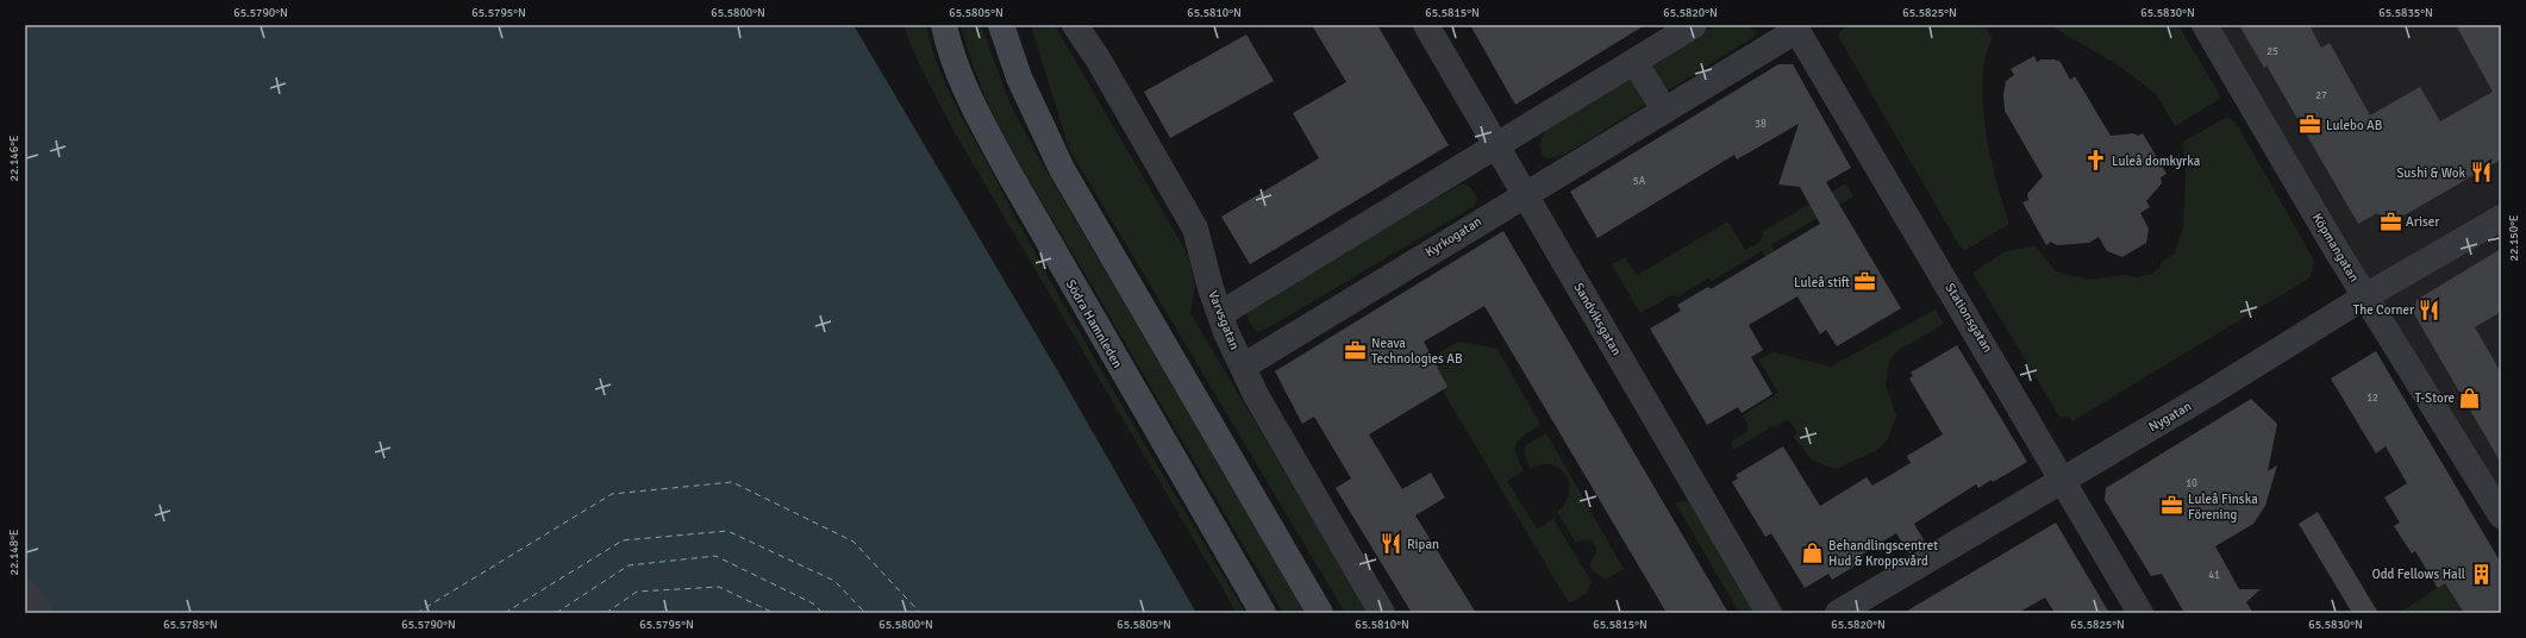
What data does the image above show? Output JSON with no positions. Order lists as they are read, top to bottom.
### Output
{
  "streets": {
    "main road": ["Södra Hamnleden"],
    "street": [
      "Kyrkogatan",
      "Köpmangatan",
      "Stationsgatan",
      "Sandviksgatan",
      "Varvsgatan",
      "Nygatan"
    ]
  },
  "crossings": [
    ["Kyrkogatan", "Stationsgatan"],
    ["Kyrkogatan", "Sandviksgatan"],
    ["Kyrkogatan", "Varvsgatan"],
    ["Köpmangatan", "Nygatan"],
    ["Stationsgatan", "Nygatan"]
  ],
  "places": {
    "office": [
      "Lulebo AB",
      "Ariser",
      "Luleå stift",
      "Neava Technologies AB",
      "Luleå Finska Förening"
    ],
    "church": ["Luleå domkyrka"],
    "restaurant": ["Sushi & Wok", "The Corner", "Ripan"],
    "shop": ["T-Store", "Behandlingscentret Hud & Kroppsvård"],
    "building": ["Odd Fellows Hall"]
  },
  "house_numbers": [
    "25",
    "27",
    "38",
    "5A",
    "12",
    "10",
    "41"
  ],
  "coordinates": [
    "65.5790°N",
    "65.5795°N",
    "65.5800°N",
    "65.5805°N",
    "65.5810°N",
    "65.5815°N",
    "65.5820°N",
    "65.5825°N",
    "65.5830°N",
    "65.5835°N",
    "22.146°E",
    "22.150°E",
    "22.148°E",
    "65.5785°N"
  ]
}
